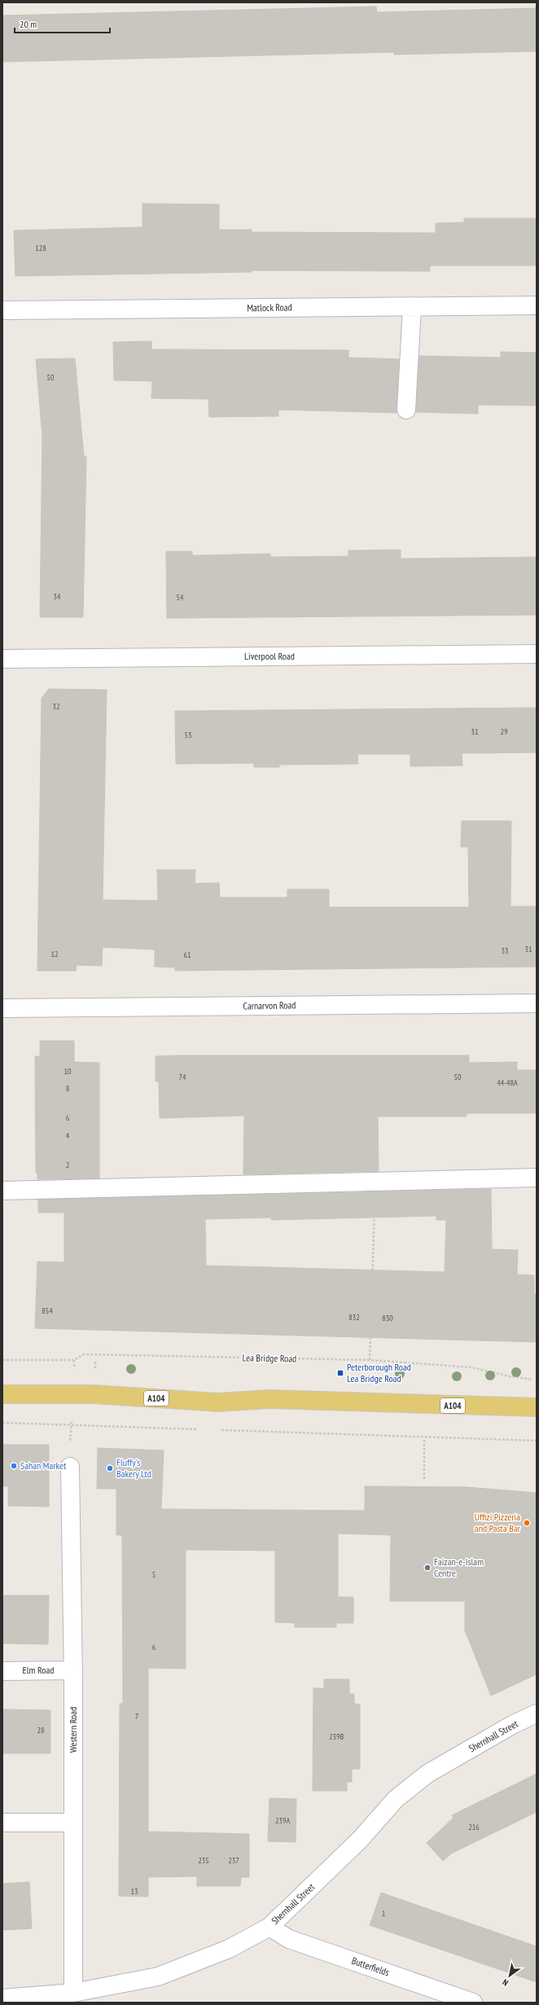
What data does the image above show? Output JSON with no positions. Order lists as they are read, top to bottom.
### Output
{
  "streets": {
    "main road": ["A104"],
    "street": [
      "Matlock Road",
      "Liverpool Road",
      "Carnarvon Road",
      "Elm Road",
      "Western Road",
      "Shernhall Street",
      "Butterfields"
    ],
    "path": ["Lea Bridge Road"]
  },
  "crossings": [
    ["Elm Road", "Western Road"],
    ["Western Road", "Shernhall Street"],
    ["Shernhall Street", "Butterfields"]
  ],
  "places": {
    "transit": ["Peterborough Road Lea Bridge Road"],
    "other": [
      "Sahan Market",
      "Fluffy's Bakery Ltd",
      "Uffizi Pizzeria and Pasta Bar",
      "Faizan-e-Islam Centre"
    ]
  },
  "house_numbers": [
    "128",
    "50",
    "34",
    "54",
    "32",
    "31",
    "29",
    "53",
    "31",
    "33",
    "12",
    "61",
    "10",
    "74",
    "50",
    "44-48A",
    "8",
    "6",
    "4",
    "2",
    "854",
    "832",
    "830",
    "5",
    "6",
    "7",
    "28",
    "239B",
    "239A",
    "216",
    "235",
    "237",
    "13",
    "1"
  ],
  "scale_bar": "20 m",
  "north": "bottom left"
}
